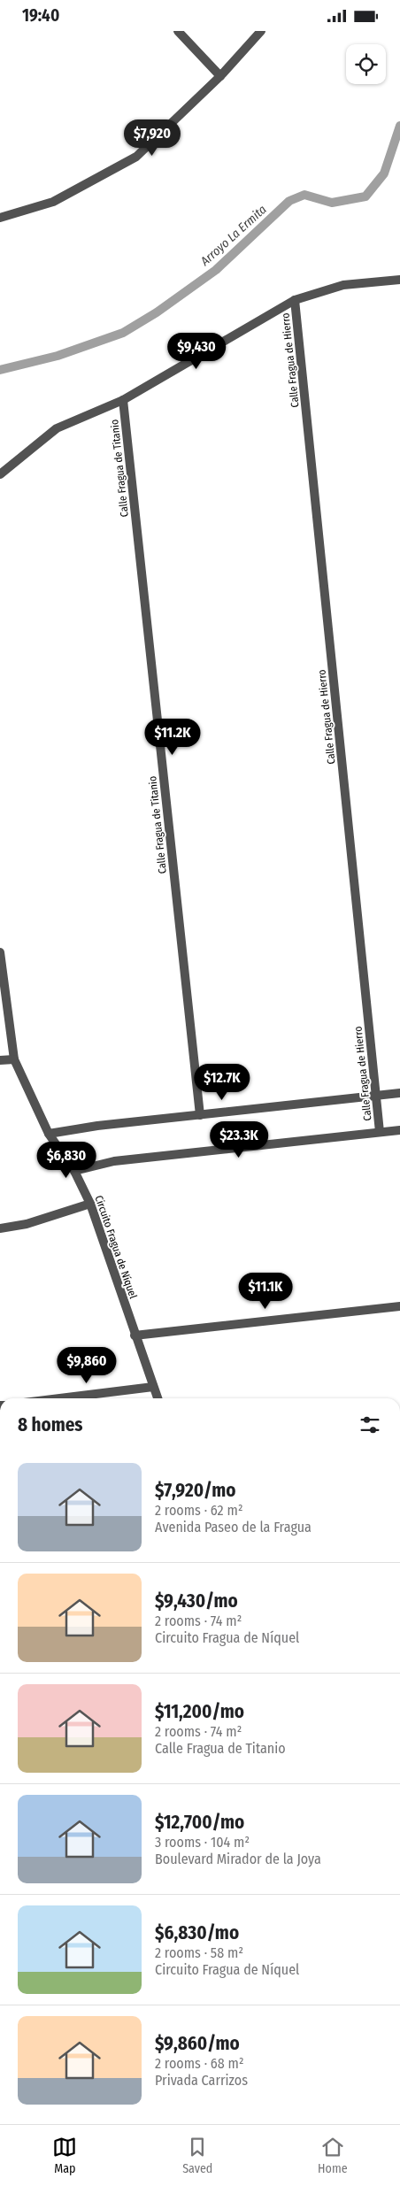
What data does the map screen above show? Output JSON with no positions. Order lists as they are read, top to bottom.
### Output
{
  "streets": {
    "street": ["Calle Fragua de Hierro", "Calle Fragua de Titanio", "Circuito Fragua de Níquel"]
  },
  "water": ["Arroyo La Ermita"],
  "page": {
    "status": "19:40",
    "price": [
      "$7,920",
      "$9,430",
      "$11.2K",
      "$12.7K",
      "$23.3K",
      "$6,830",
      "$11.1K",
      "$9,860"
    ],
    "heading": "8 homes",
    "list": [
      {
        "name": "$7,920/mo",
        "note": "2 rooms · 62 m² · Avenida Paseo de la Fragua"
      },
      {
        "name": "$9,430/mo",
        "note": "2 rooms · 74 m² · Circuito Fragua de Níquel"
      },
      {
        "name": "$11,200/mo",
        "note": "2 rooms · 74 m² · Calle Fragua de Titanio"
      },
      {
        "name": "$12,700/mo",
        "note": "3 rooms · 104 m² · Boulevard Mirador de la Joya"
      },
      {
        "name": "$6,830/mo",
        "note": "2 rooms · 58 m² · Circuito Fragua de Níquel"
      },
      {
        "name": "$9,860/mo",
        "note": "2 rooms · 68 m² · Privada Carrizos"
      }
    ],
    "tabs": ["Map", "Saved", "Home"]
  }
}
